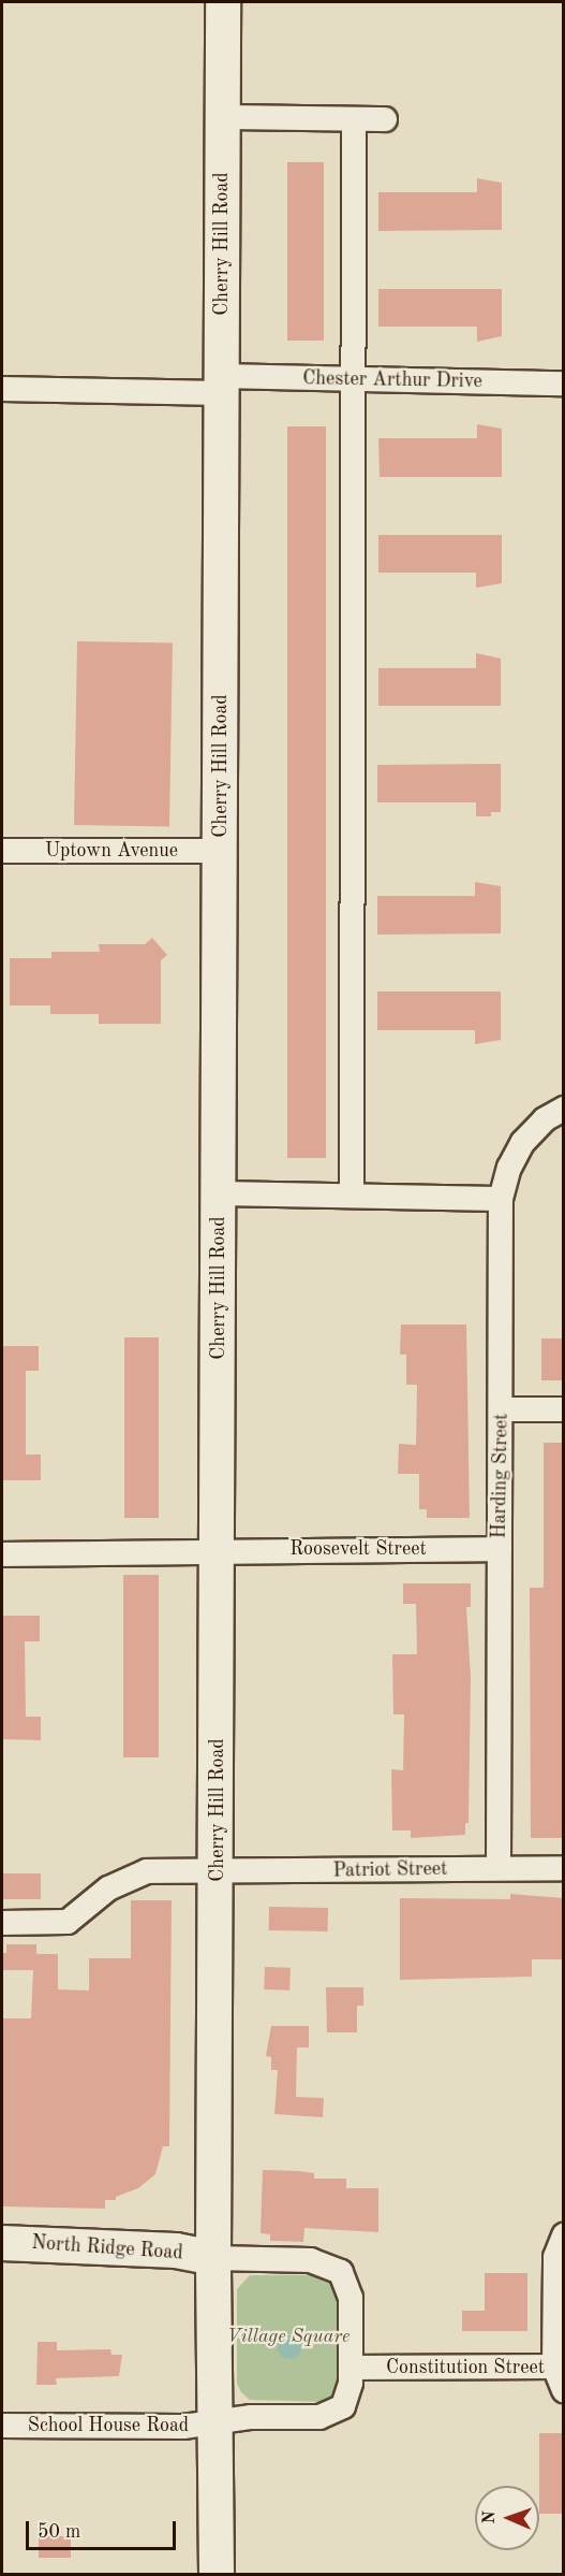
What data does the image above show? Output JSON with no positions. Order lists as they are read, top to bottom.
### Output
{
  "streets": {
    "main road": ["Cherry Hill Road", "North Ridge Road"],
    "street": [
      "Chester Arthur Drive",
      "Uptown Avenue",
      "Harding Street",
      "Roosevelt Street",
      "Patriot Street",
      "Constitution Street",
      "School House Road"
    ]
  },
  "crossings": [
    ["Cherry Hill Road", "Chester Arthur Drive"],
    ["Cherry Hill Road", "Uptown Avenue"],
    ["Cherry Hill Road", "Roosevelt Street"],
    ["Cherry Hill Road", "Patriot Street"],
    ["Cherry Hill Road", "North Ridge Road"],
    ["Cherry Hill Road", "School House Road"],
    ["Harding Street", "Roosevelt Street"],
    ["Harding Street", "Patriot Street"]
  ],
  "parks": ["Village Square"],
  "scale_bar": "50 m",
  "north": "left"
}
